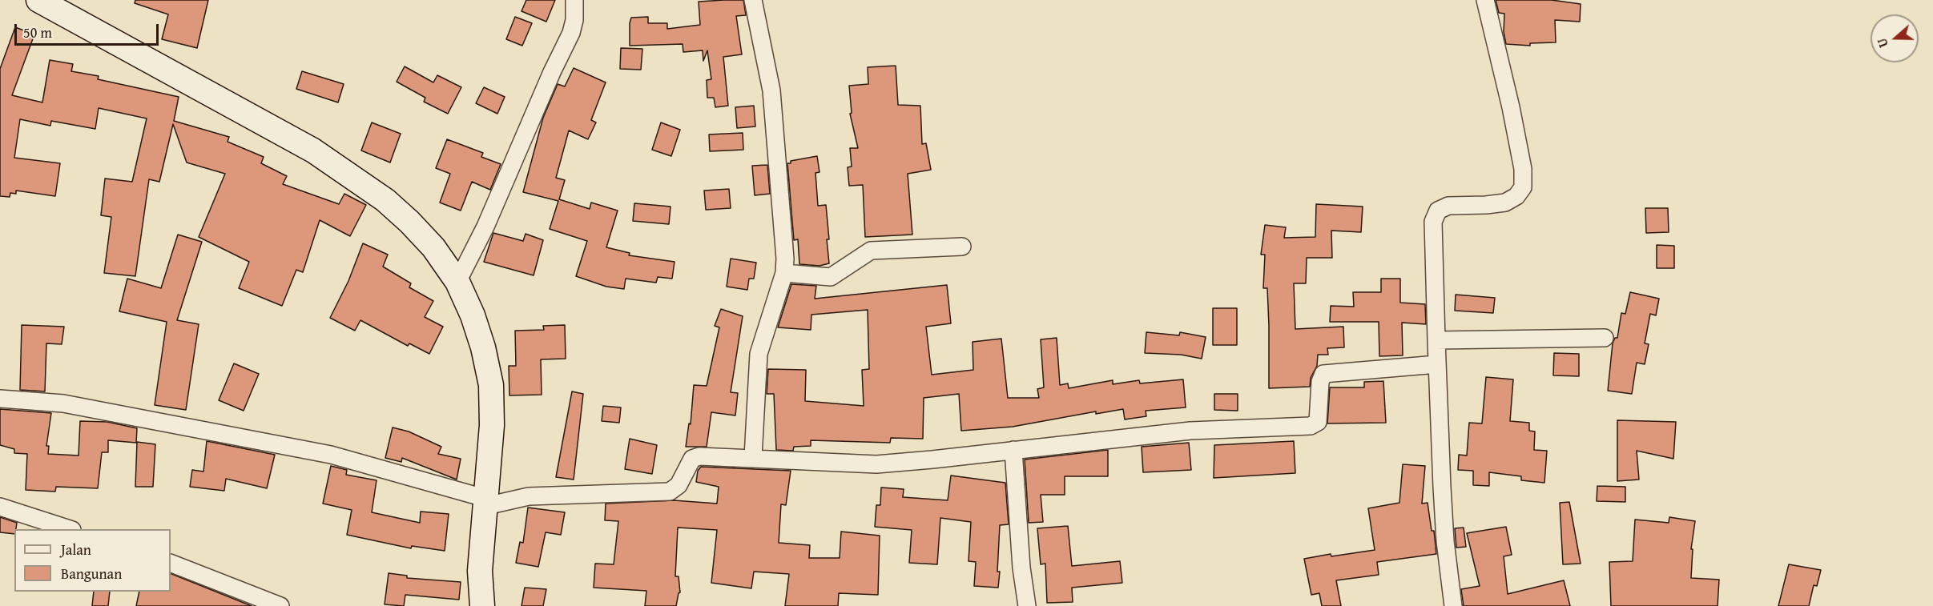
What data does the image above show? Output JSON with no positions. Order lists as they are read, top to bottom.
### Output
{
  "legend": ["Jalan", "Bangunan"],
  "scale_bar": "50 m",
  "north": "left"
}
